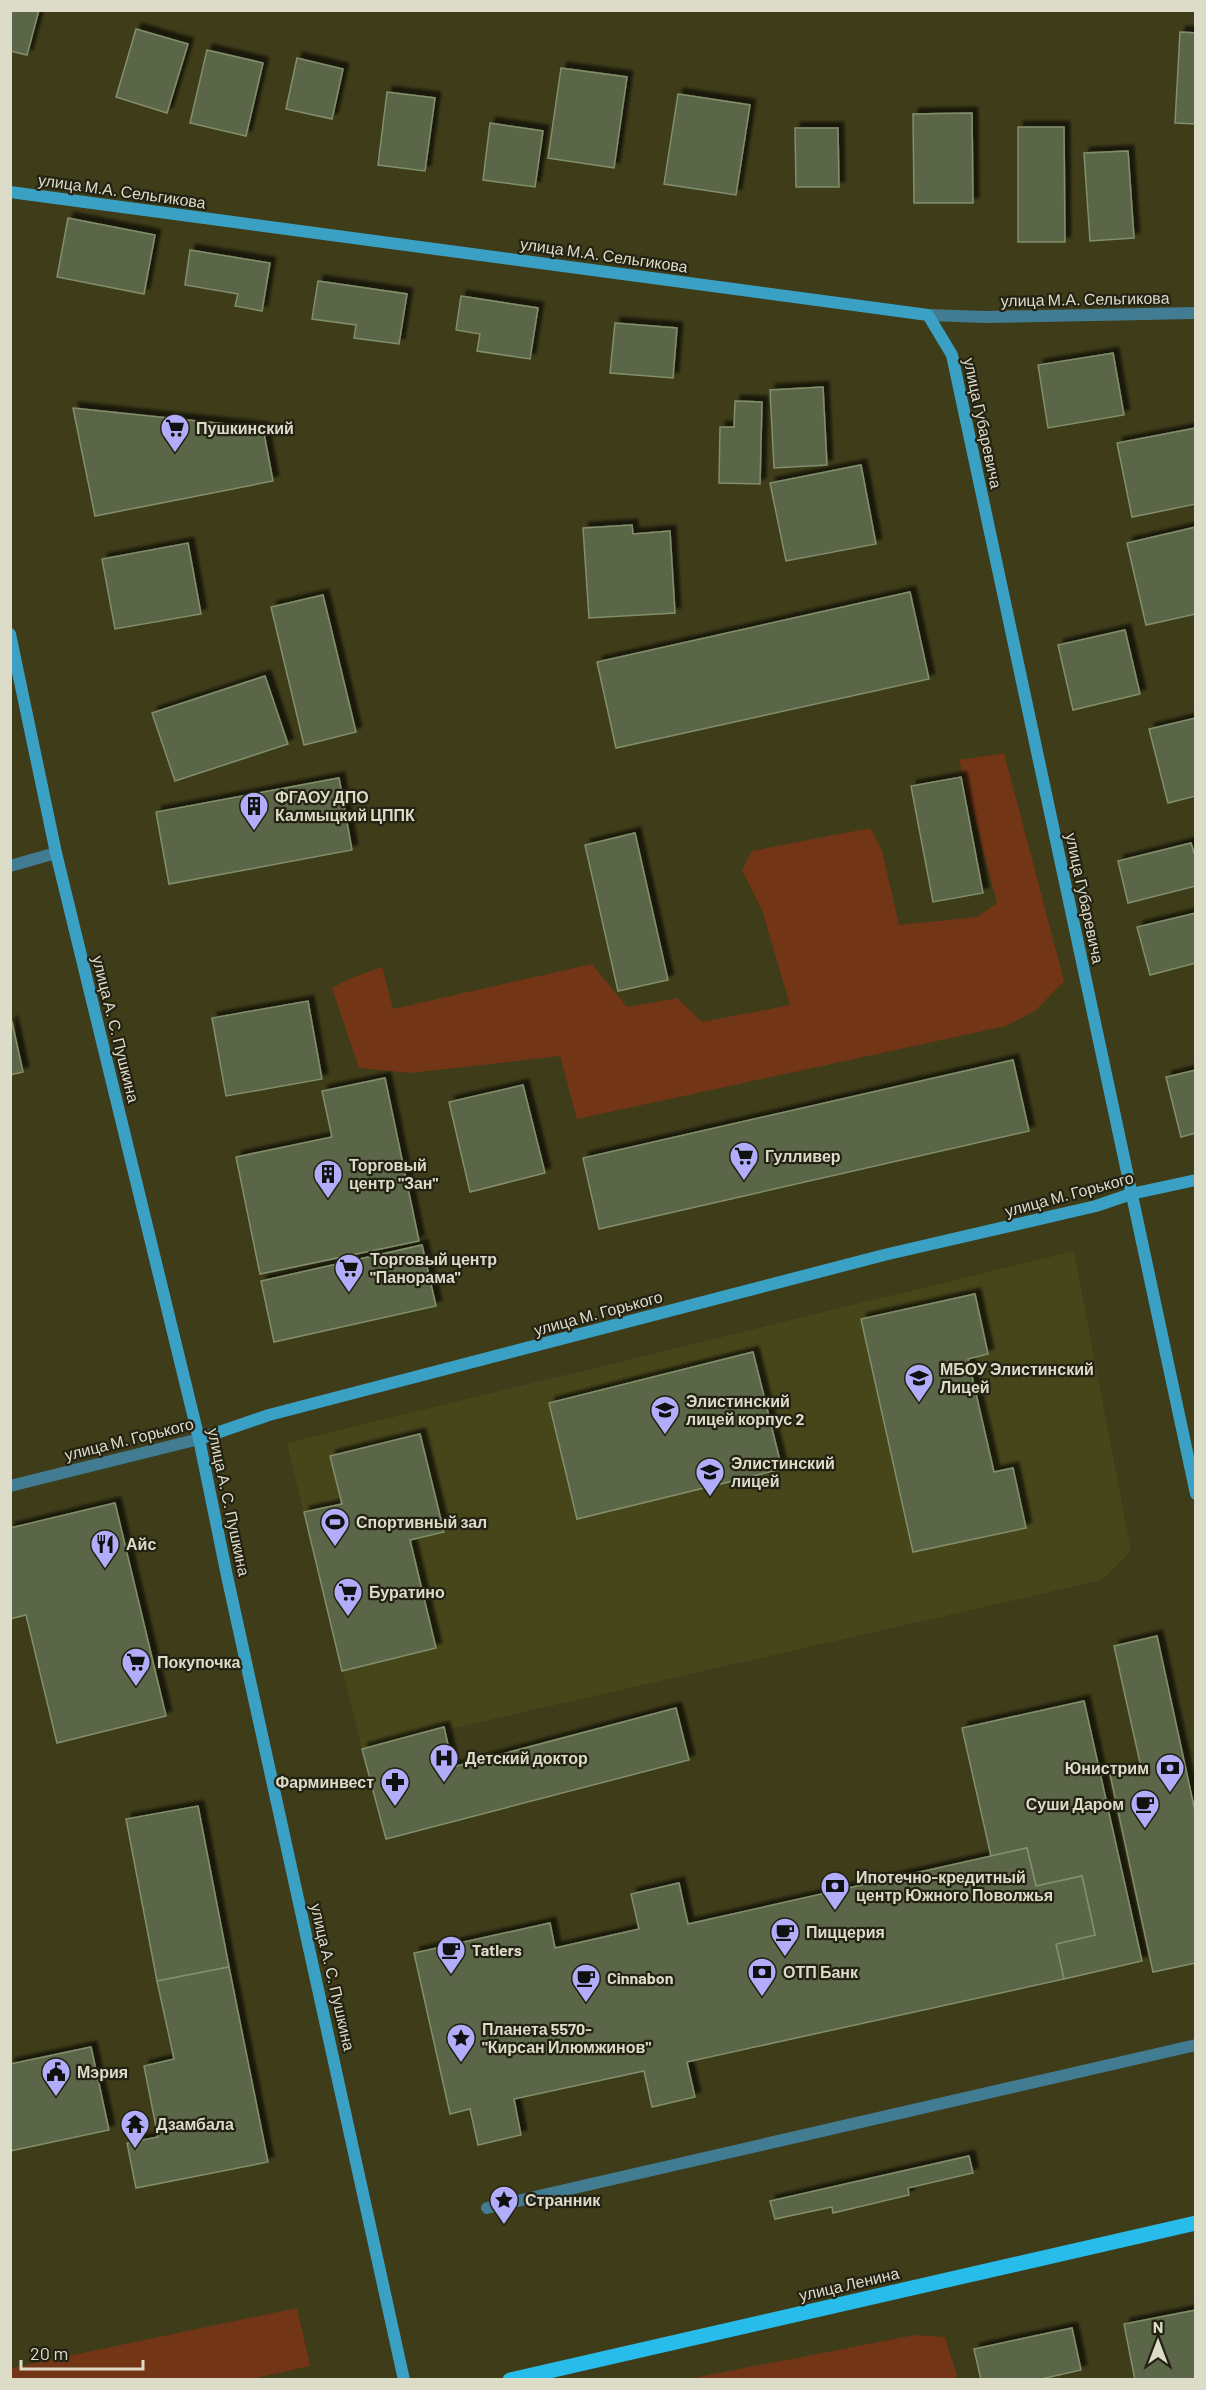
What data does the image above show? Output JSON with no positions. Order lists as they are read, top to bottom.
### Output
{
  "streets": {
    "main road": ["улица Ленина"],
    "street": [
      "улица М.А. Сельгикова",
      "улица Губаревича",
      "улица А. С. Пушкина",
      "улица М. Горького"
    ]
  },
  "crossings": [
    ["улица М.А. Сельгикова", "улица Губаревича"],
    ["улица Губаревича", "улица М. Горького"],
    ["улица А. С. Пушкина", "улица М. Горького"]
  ],
  "places": {
    "supermarket": [
      "Пушкинский",
      "Гулливер",
      "Торговый центр \"Панорама\"",
      "Буратино",
      "Покупочка"
    ],
    "building": ["ФГАОУ ДПО Калмыцкий ЦППК", "Торговый центр \"Зан\""],
    "school or university": ["МБОУ Элистинский Лицей", "Элистинский лицей корпус 2", "Элистинский лицей"],
    "sports": ["Спортивный зал"],
    "restaurant": ["Айс"],
    "hospital": ["Детский доктор"],
    "bank": ["Юнистрим", "Ипотечно-кредитный центр Южного Поволжья", "ОТП Банк"],
    "pharmacy": ["Фарминвест"],
    "cafe": [
      "Суши Даром",
      "Пиццерия",
      "Tatlers",
      "Cinnabon"
    ],
    "place": ["Планета 5570- \"Кирсан Илюмжинов\"", "Странник"],
    "public building": ["Мэрия"],
    "temple": ["Дзамбала"]
  },
  "scale_bar": "20 m",
  "north": "top"
}
